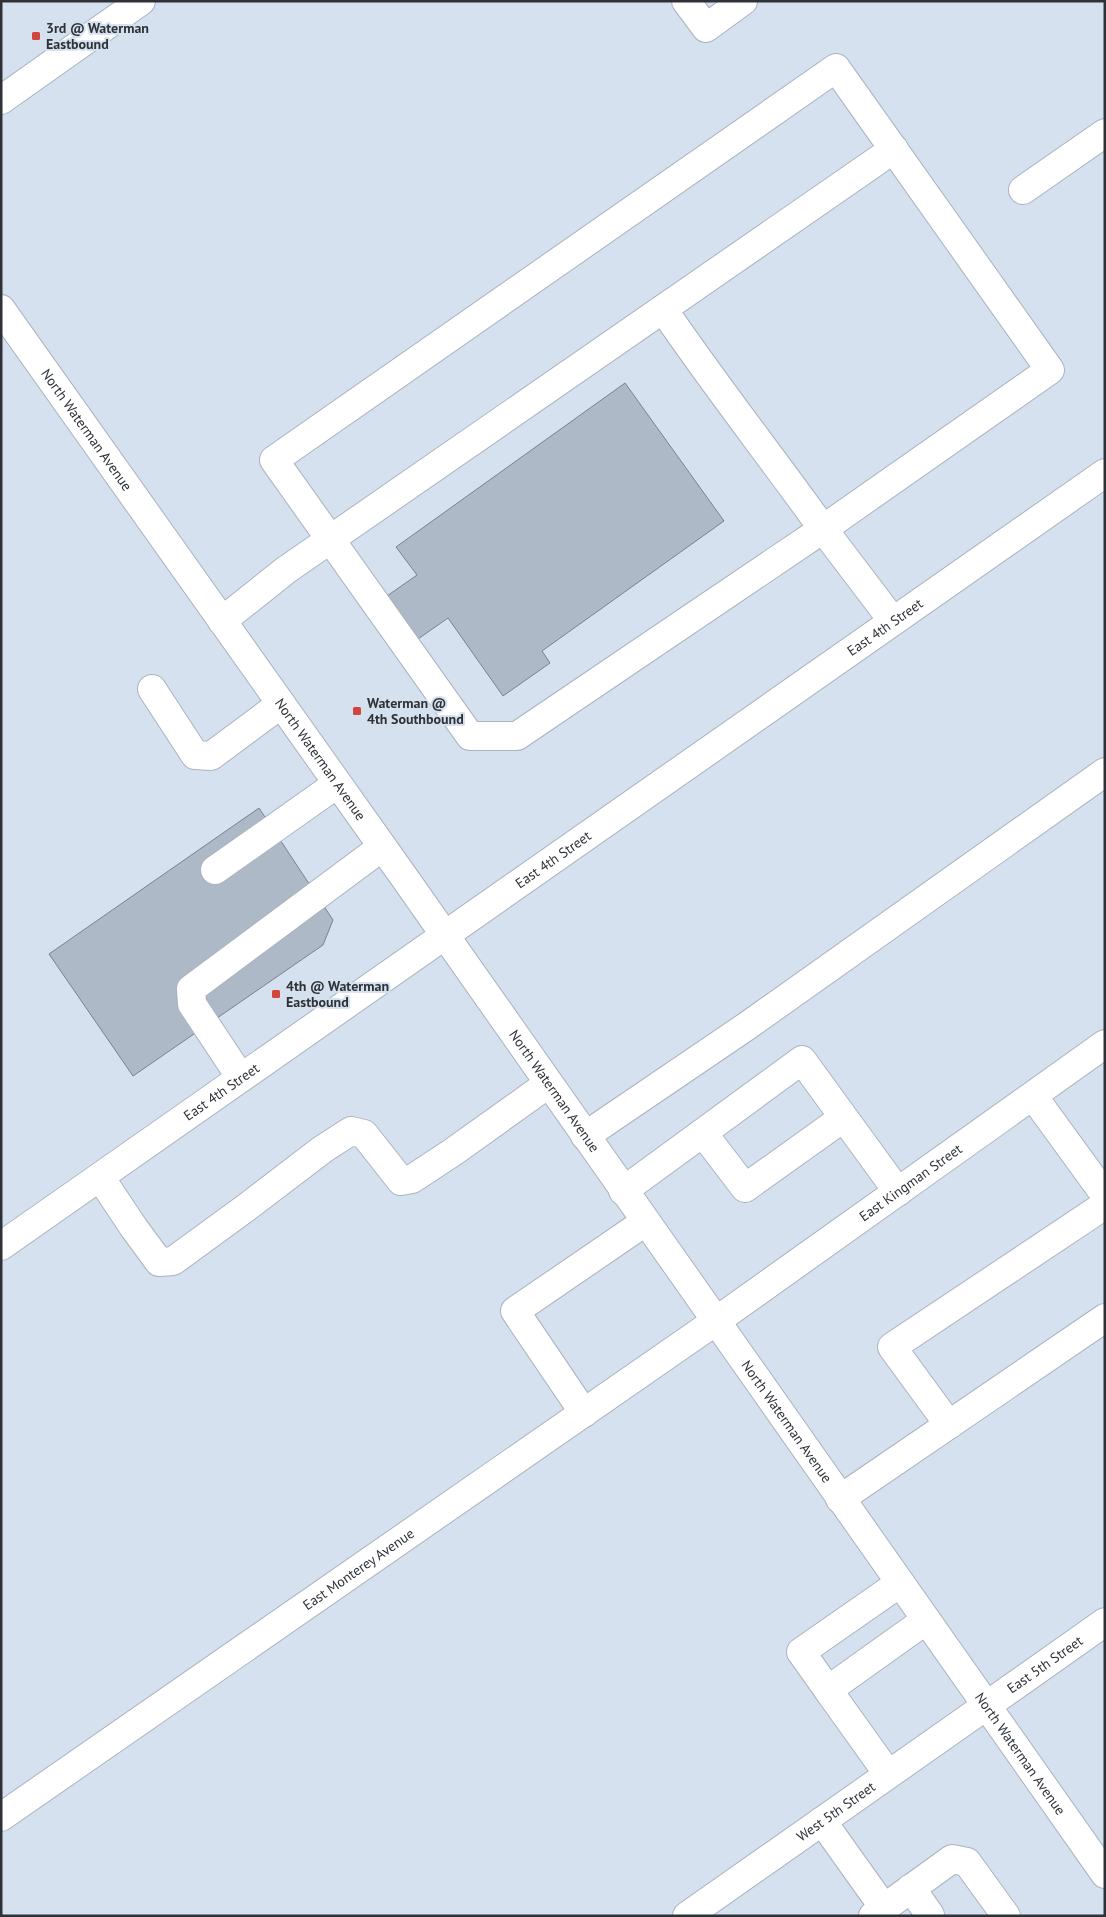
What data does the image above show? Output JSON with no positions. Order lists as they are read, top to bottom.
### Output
{
  "streets": {
    "street": [
      "North Waterman Avenue",
      "East 4th Street",
      "East Kingman Street",
      "East Monterey Avenue",
      "East 5th Street",
      "West 5th Street"
    ]
  },
  "crossings": [
    ["North Waterman Avenue", "East 4th Street"],
    ["North Waterman Avenue", "East Kingman Street"],
    ["North Waterman Avenue", "East Monterey Avenue"],
    ["North Waterman Avenue", "East 5th Street"],
    ["North Waterman Avenue", "West 5th Street"],
    ["East Kingman Street", "East Monterey Avenue"],
    ["East 5th Street", "West 5th Street"]
  ],
  "places": {
    "transit": ["3rd @ Waterman Eastbound", "Waterman @ 4th Southbound", "4th @ Waterman Eastbound"]
  }
}
